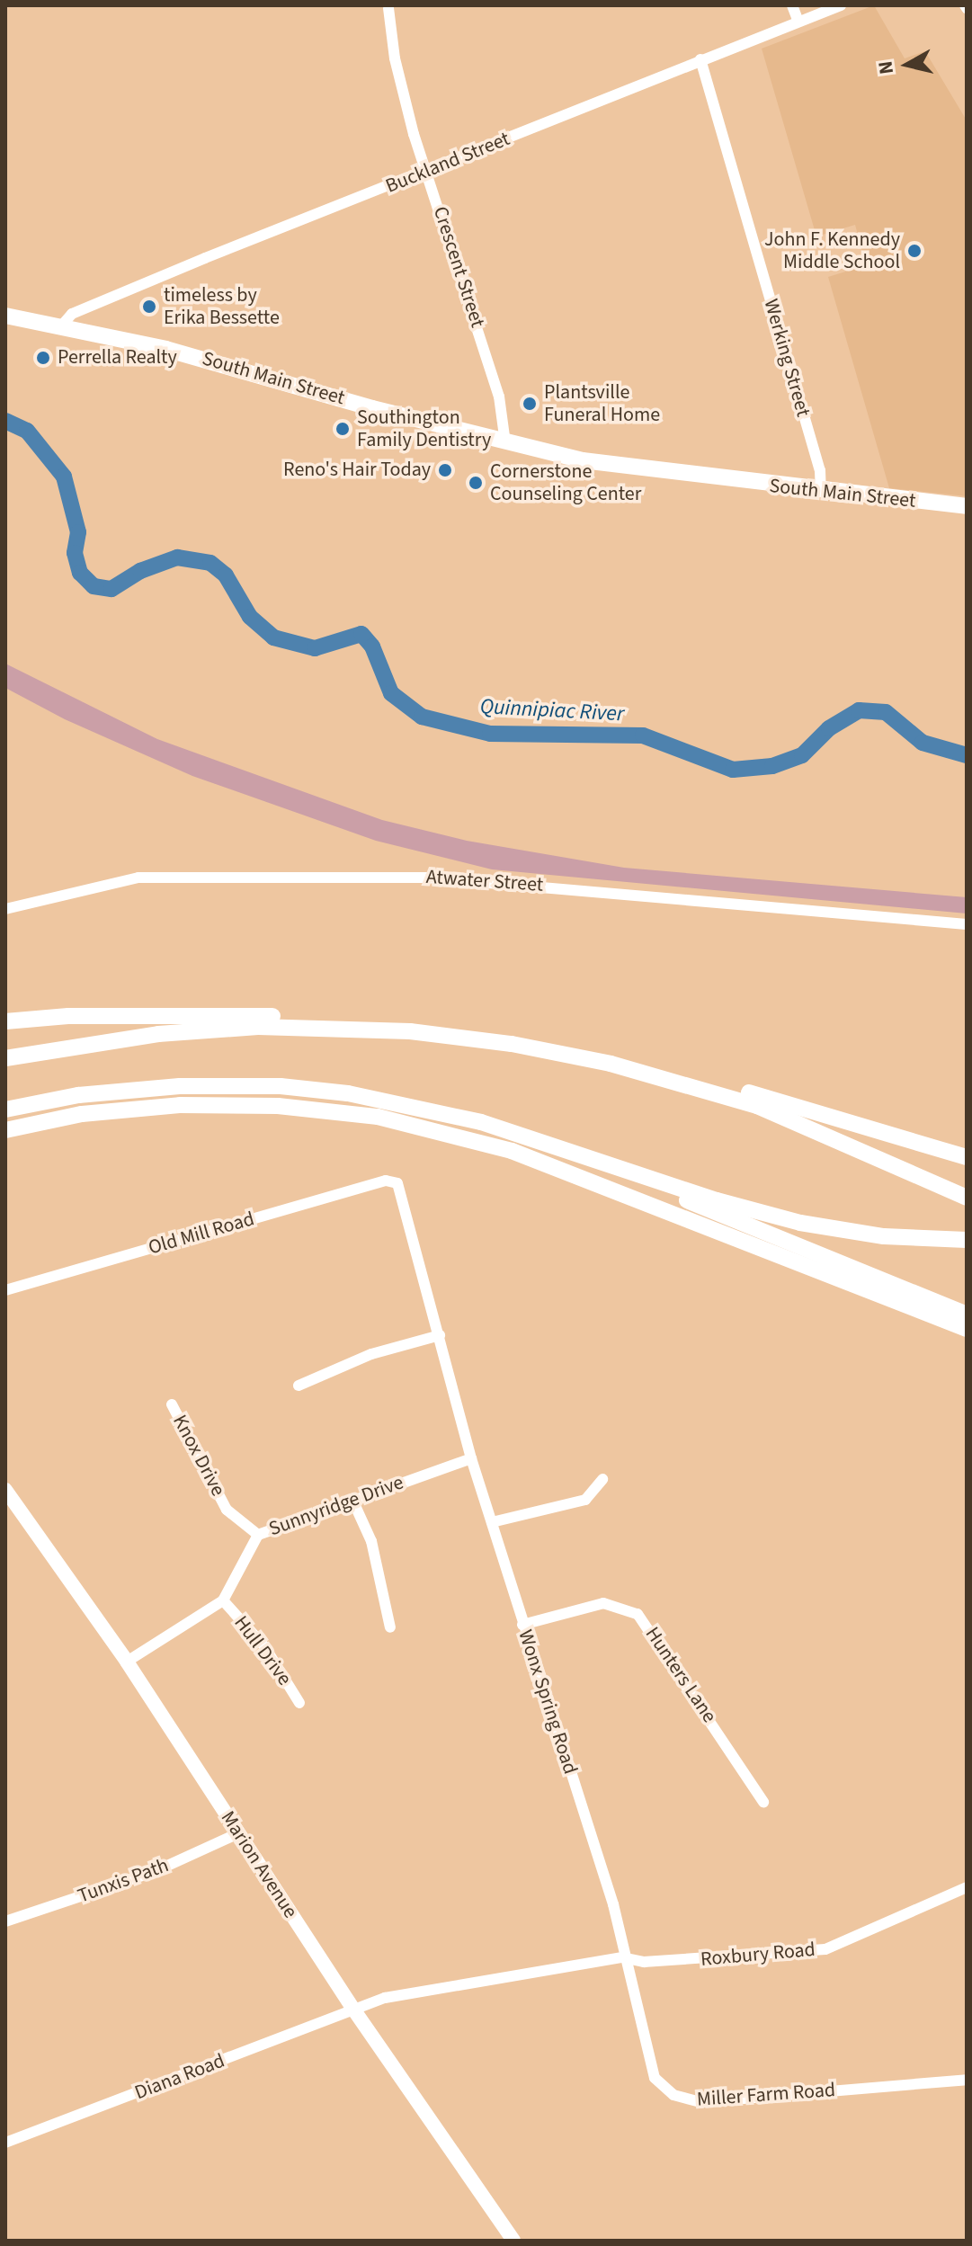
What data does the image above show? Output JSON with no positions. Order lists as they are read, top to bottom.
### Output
{
  "streets": {
    "highway": ["South Main Street"],
    "main road": ["Marion Avenue"],
    "street": [
      "Buckland Street",
      "Crescent Street",
      "Werking Street",
      "Atwater Street",
      "Old Mill Road",
      "Knox Drive",
      "Sunnyridge Drive",
      "Hull Drive",
      "Hunters Lane",
      "Wonx Spring Road",
      "Tunxis Path",
      "Roxbury Road",
      "Diana Road",
      "Miller Farm Road"
    ]
  },
  "crossings": [
    ["Buckland Street", "Crescent Street"],
    ["Buckland Street", "Werking Street"],
    ["Buckland Street", "South Main Street"],
    ["Crescent Street", "South Main Street"],
    ["Werking Street", "South Main Street"],
    ["Old Mill Road", "Wonx Spring Road"],
    ["Knox Drive", "Sunnyridge Drive"],
    ["Sunnyridge Drive", "Hull Drive"],
    ["Sunnyridge Drive", "Wonx Spring Road"],
    ["Sunnyridge Drive", "Marion Avenue"],
    ["Hunters Lane", "Wonx Spring Road"],
    ["Wonx Spring Road", "Roxbury Road"],
    ["Wonx Spring Road", "Miller Farm Road"],
    ["Marion Avenue", "Tunxis Path"],
    ["Marion Avenue", "Diana Road"],
    ["Roxbury Road", "Miller Farm Road"]
  ],
  "water": ["Quinnipiac River"],
  "places": [
    "John F. Kennedy Middle School",
    "timeless by Erika Bessette",
    "Perrella Realty",
    "Plantsville Funeral Home",
    "Southington Family Dentistry",
    "Reno's Hair Today",
    "Cornerstone Counseling Center"
  ],
  "north": "left"
}
